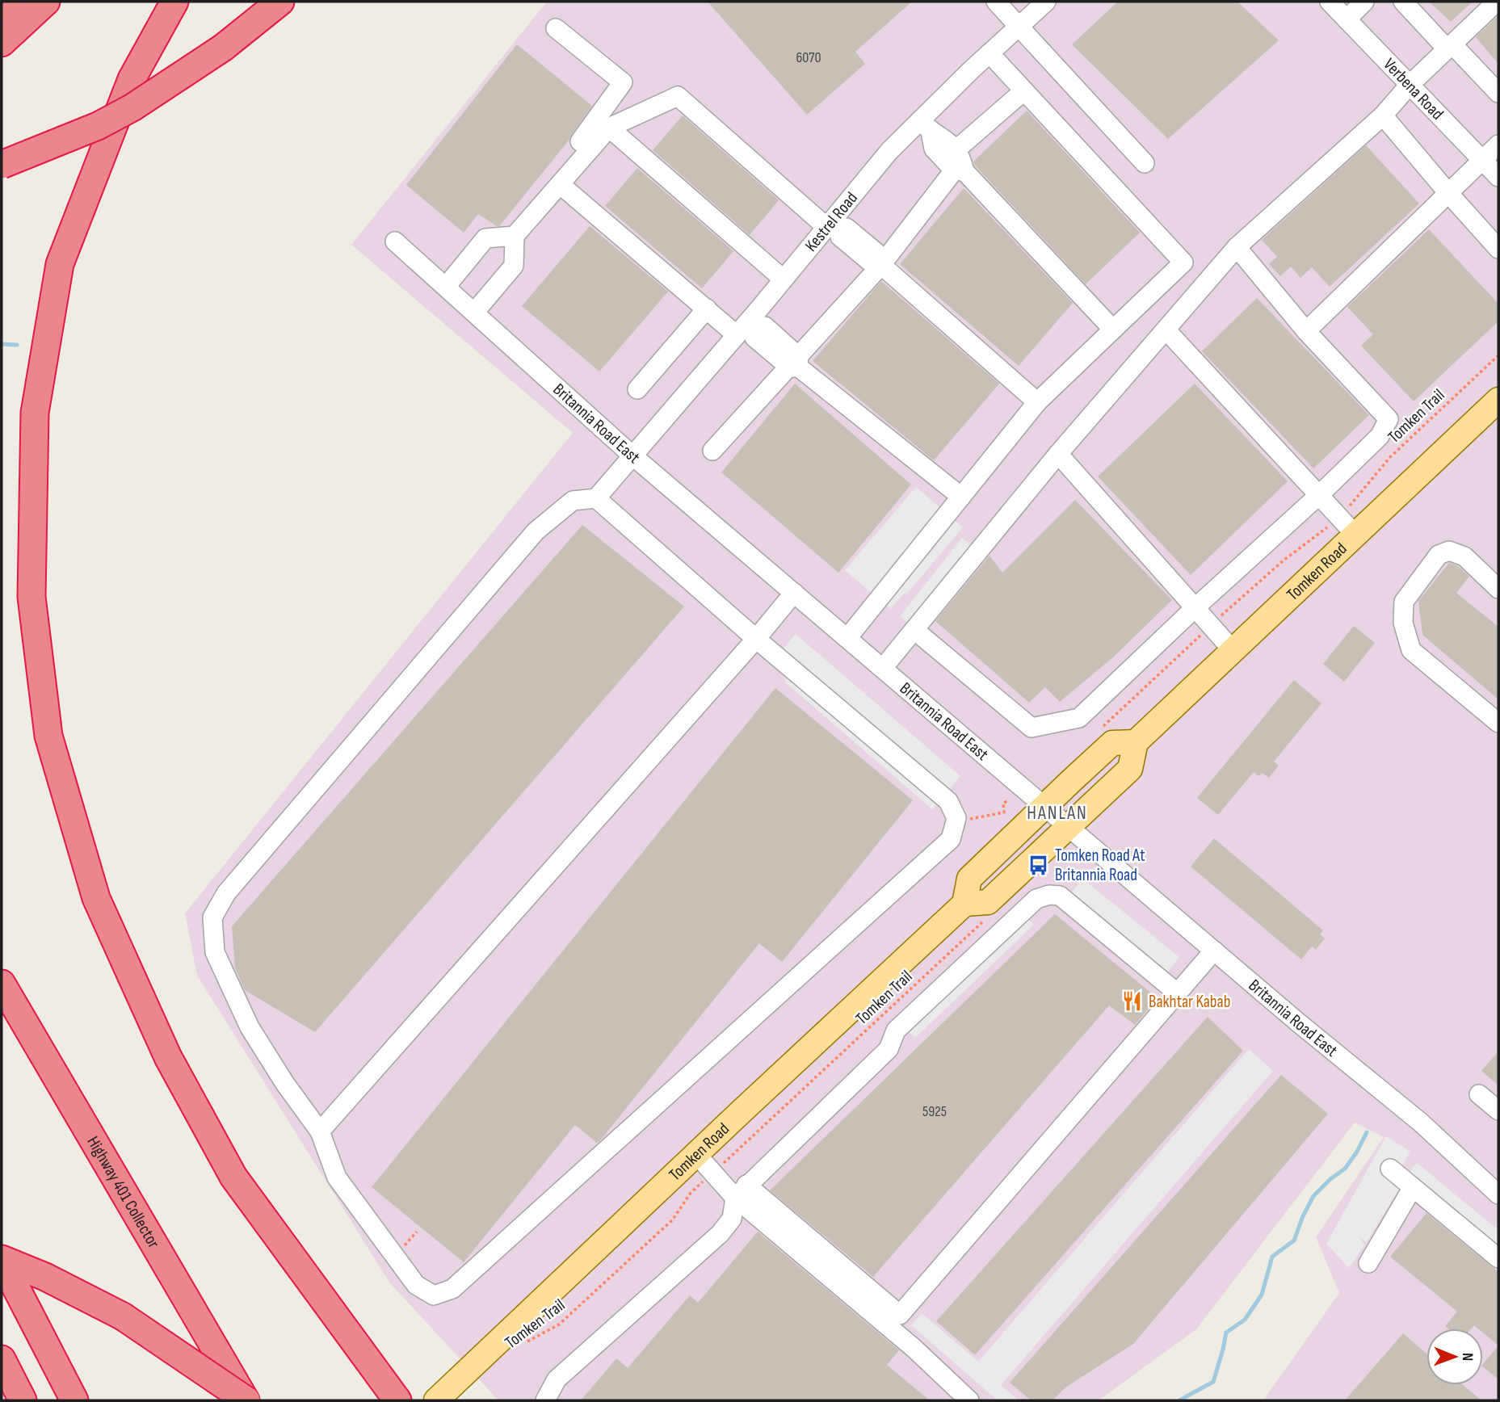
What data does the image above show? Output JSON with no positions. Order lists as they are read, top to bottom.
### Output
{
  "streets": {
    "highway": ["Highway 401 Collector"],
    "main road": ["Tomken Road"],
    "street": ["Verbena Road", "Kestrel Road", "Britannia Road East"],
    "path": ["Tomken Trail"]
  },
  "crossings": [
    ["Kestrel Road", "Britannia Road East"]
  ],
  "districts": ["HANLAN"],
  "places": {
    "bus stop": ["Tomken Road At Britannia Road"],
    "restaurant": ["Bakhtar Kabab"]
  },
  "house_numbers": ["6070", "5925"],
  "north": "right"
}
